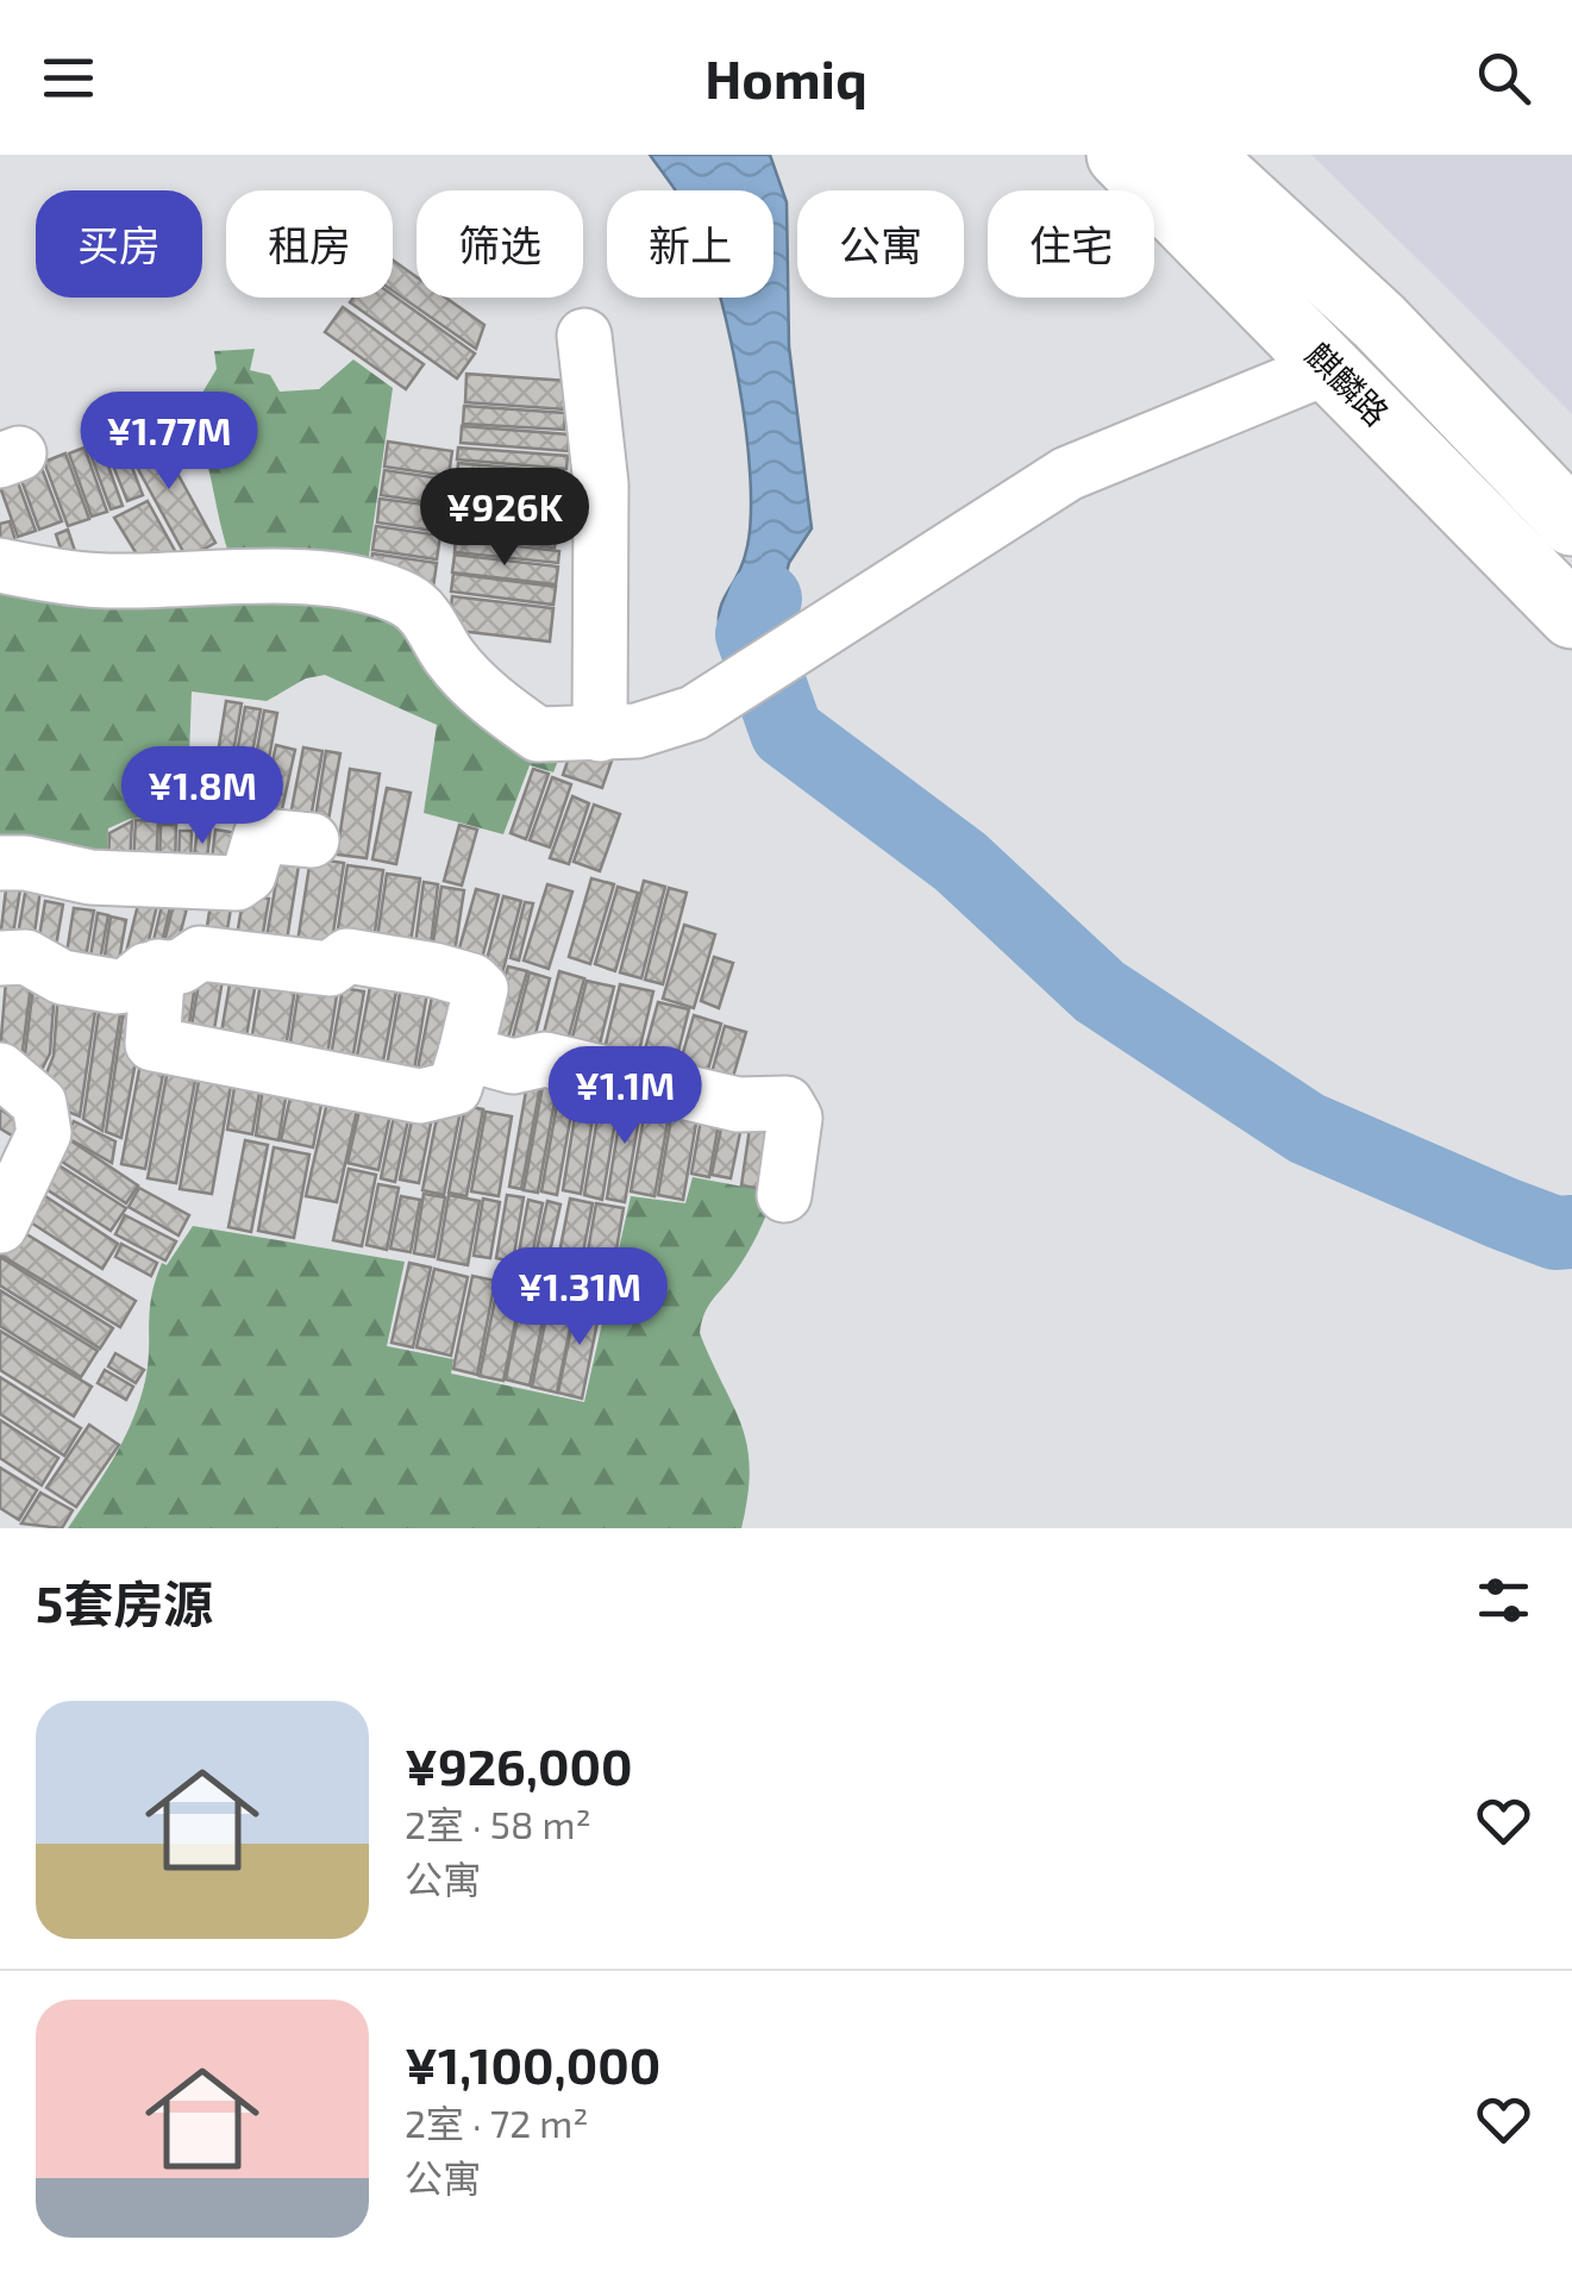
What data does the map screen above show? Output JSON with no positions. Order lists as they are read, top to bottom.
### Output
{
  "streets": {
    "main road": ["麒麟路"]
  },
  "page": {
    "header": "Homiq",
    "chip": [
      "买房",
      "租房",
      "筛选",
      "新上",
      "公寓",
      "住宅"
    ],
    "price": [
      "¥1.77M",
      "¥926K",
      "¥1.8M",
      "¥1.1M",
      "¥1.31M"
    ],
    "heading": "5套房源",
    "list": [
      {
        "name": "¥926,000",
        "note": "2室 · 58 m² · 公寓"
      },
      {
        "name": "¥1,100,000",
        "note": "2室 · 72 m² · 公寓"
      }
    ]
  }
}
